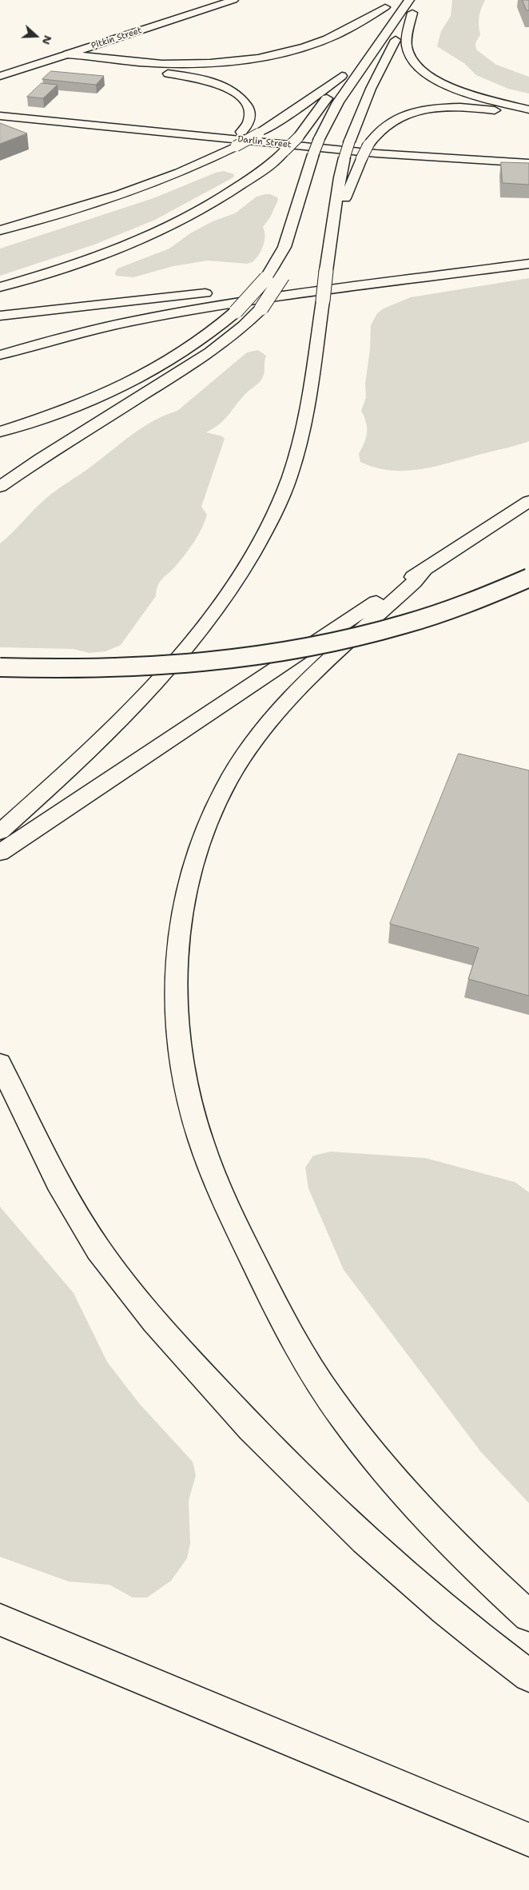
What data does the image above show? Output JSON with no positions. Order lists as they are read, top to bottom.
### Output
{
  "streets": {
    "main road": ["Pitkin Street", "Darlin Street"]
  },
  "north": "right"
}
